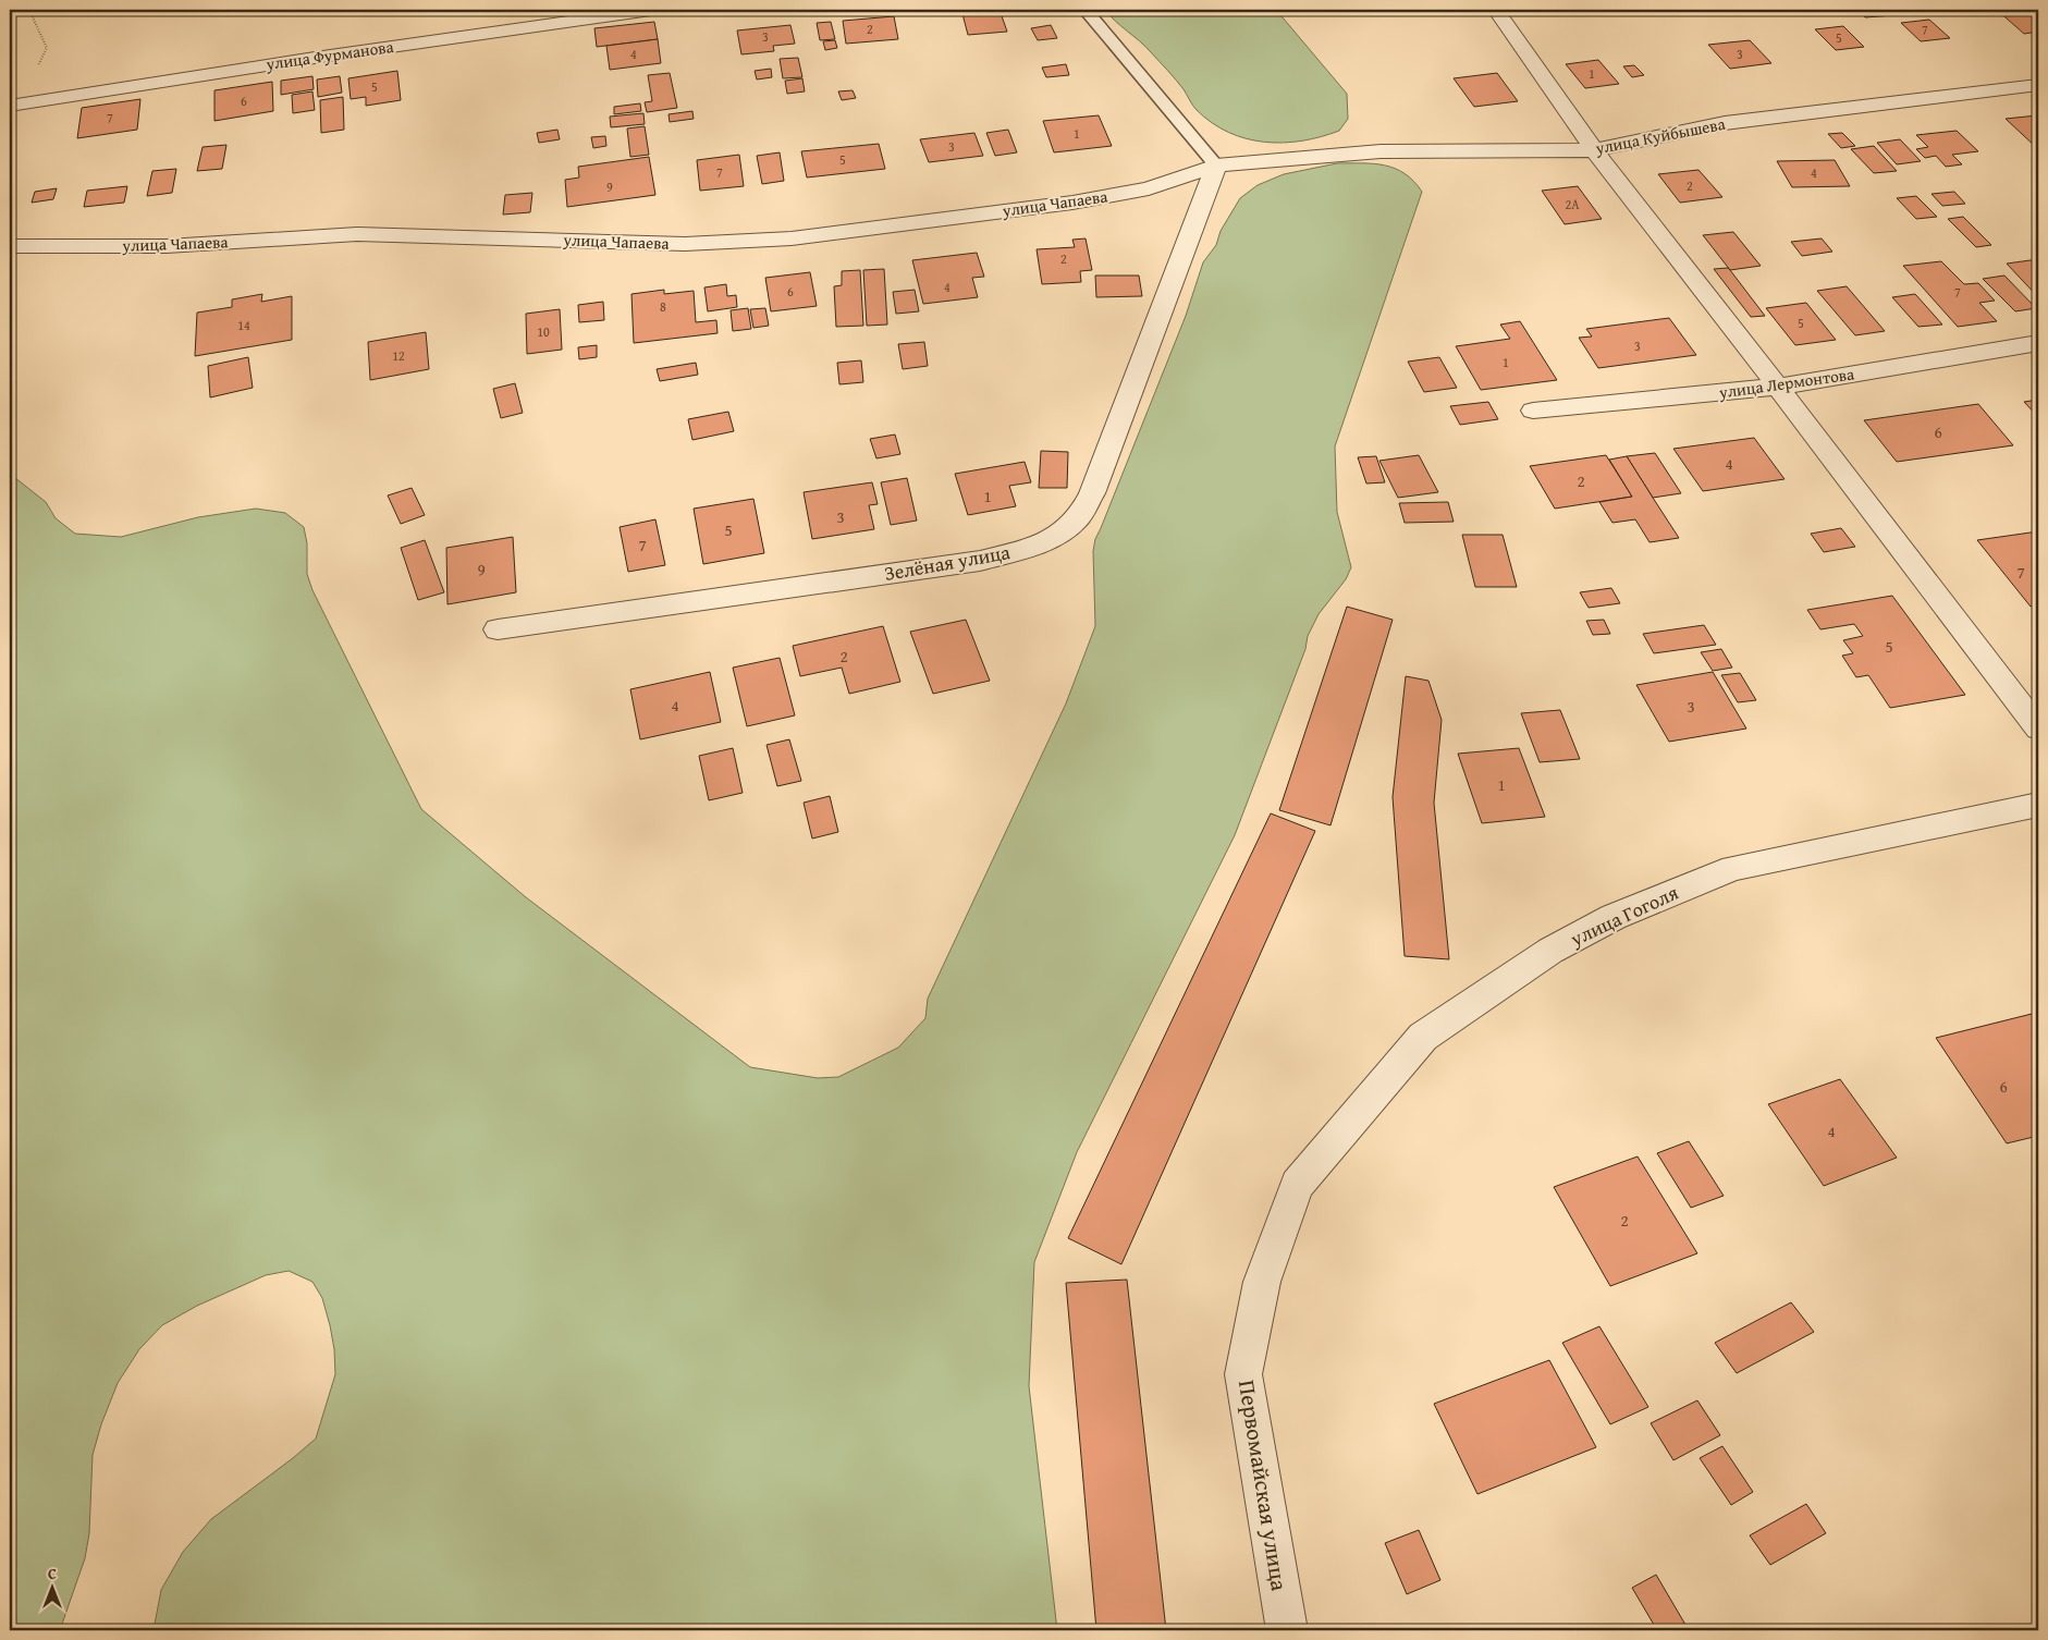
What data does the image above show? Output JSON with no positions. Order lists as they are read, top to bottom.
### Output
{
  "streets": {
    "street": [
      "улица Фурманова",
      "улица Куйбышева",
      "улица Чапаева",
      "улица Лермонтова",
      "Зелёная улица",
      "улица Гоголя",
      "Первомайская улица"
    ]
  },
  "crossings": [
    ["улица Куйбышева", "улица Чапаева"],
    ["улица Куйбышева", "Зелёная улица"],
    ["улица Чапаева", "Зелёная улица"],
    ["улица Гоголя", "Первомайская улица"]
  ],
  "house_numbers": [
    "2",
    "7",
    "3",
    "5",
    "4",
    "3",
    "1",
    "5",
    "6",
    "7",
    "1",
    "3",
    "5",
    "7",
    "4",
    "2",
    "9",
    "2А",
    "2",
    "4",
    "6",
    "7",
    "8",
    "5",
    "14",
    "10",
    "3",
    "12",
    "1",
    "6",
    "4",
    "2",
    "1",
    "3",
    "5",
    "7",
    "9",
    "7",
    "5",
    "2",
    "4",
    "3",
    "1",
    "6",
    "4",
    "2"
  ],
  "north": "top"
}
